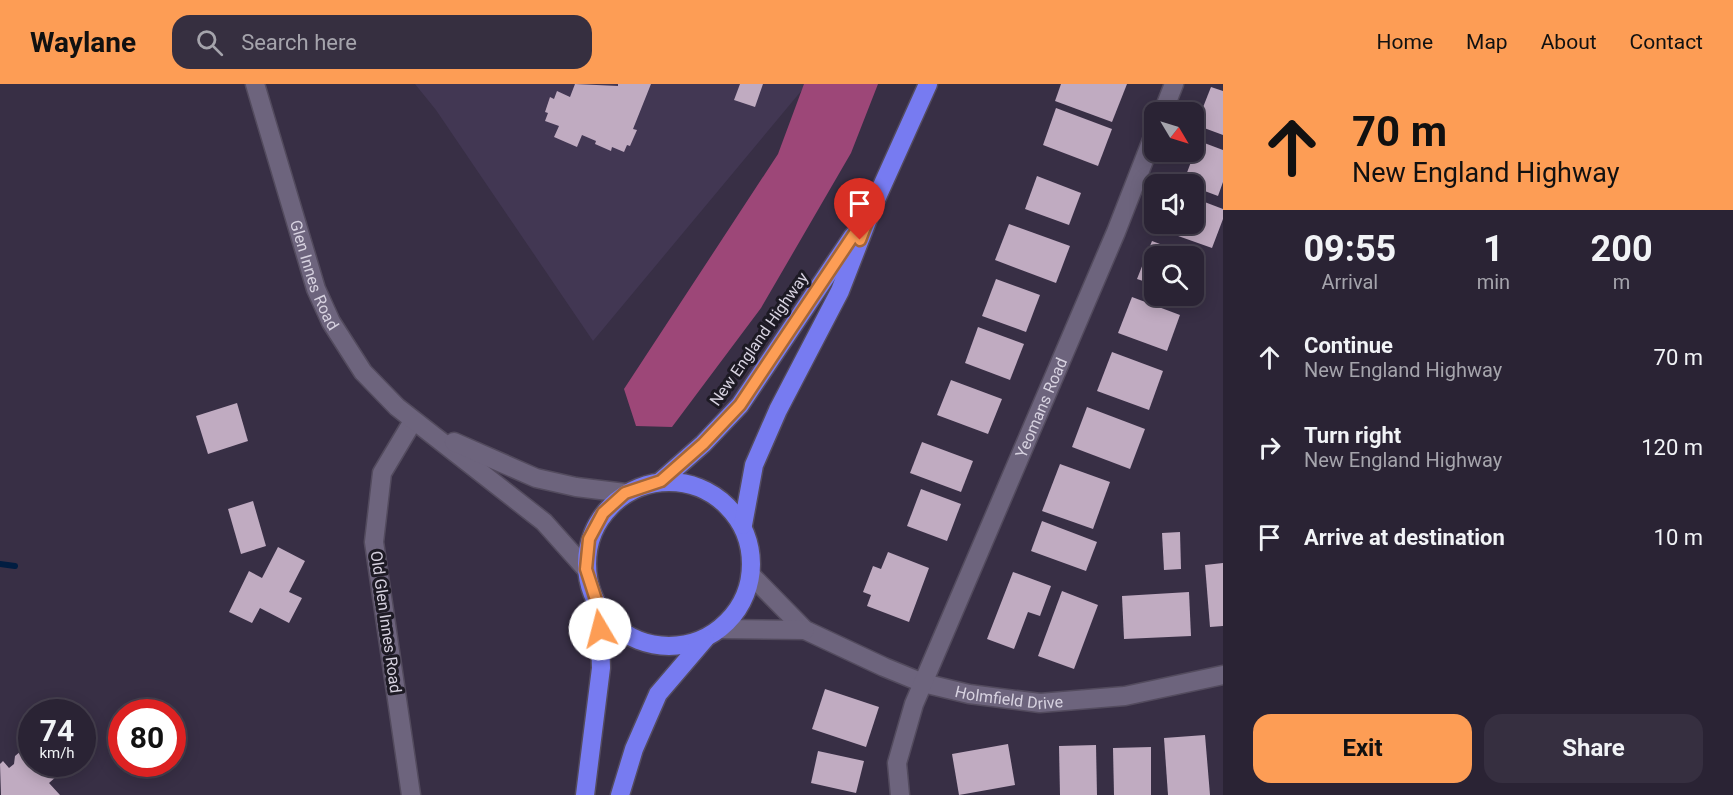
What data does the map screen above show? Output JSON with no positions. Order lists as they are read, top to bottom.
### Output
{
  "streets": {
    "highway": ["New England Highway"],
    "street": [
      "Glen Innes Road",
      "Yeomans Road",
      "Old Glen Innes Road",
      "Holmfield Drive"
    ]
  },
  "crossings": [
    ["Glen Innes Road", "New England Highway"],
    ["Glen Innes Road", "Old Glen Innes Road"],
    ["Glen Innes Road", "Holmfield Drive"],
    ["New England Highway", "Holmfield Drive"],
    ["Yeomans Road", "Holmfield Drive"]
  ],
  "north": "bottom right",
  "page": {
    "header": "Waylane",
    "search": "Search here",
    "nav": [
      "Home",
      "Map",
      "About",
      "Contact"
    ],
    "turn": ["70 m", "New England Highway"],
    "eta": [
      "09:55",
      "Arrival",
      "1",
      "min",
      "200",
      "m"
    ],
    "list": [
      {
        "name": "Continue",
        "note": "New England Highway",
        "value": "70 m"
      },
      {
        "name": "Turn right",
        "note": "New England Highway",
        "value": "120 m"
      },
      {
        "name": "Arrive at destination",
        "value": "10 m"
      }
    ],
    "speed": "74 km/h",
    "limit": "80",
    "buttons": ["Exit", "Share"]
  }
}
